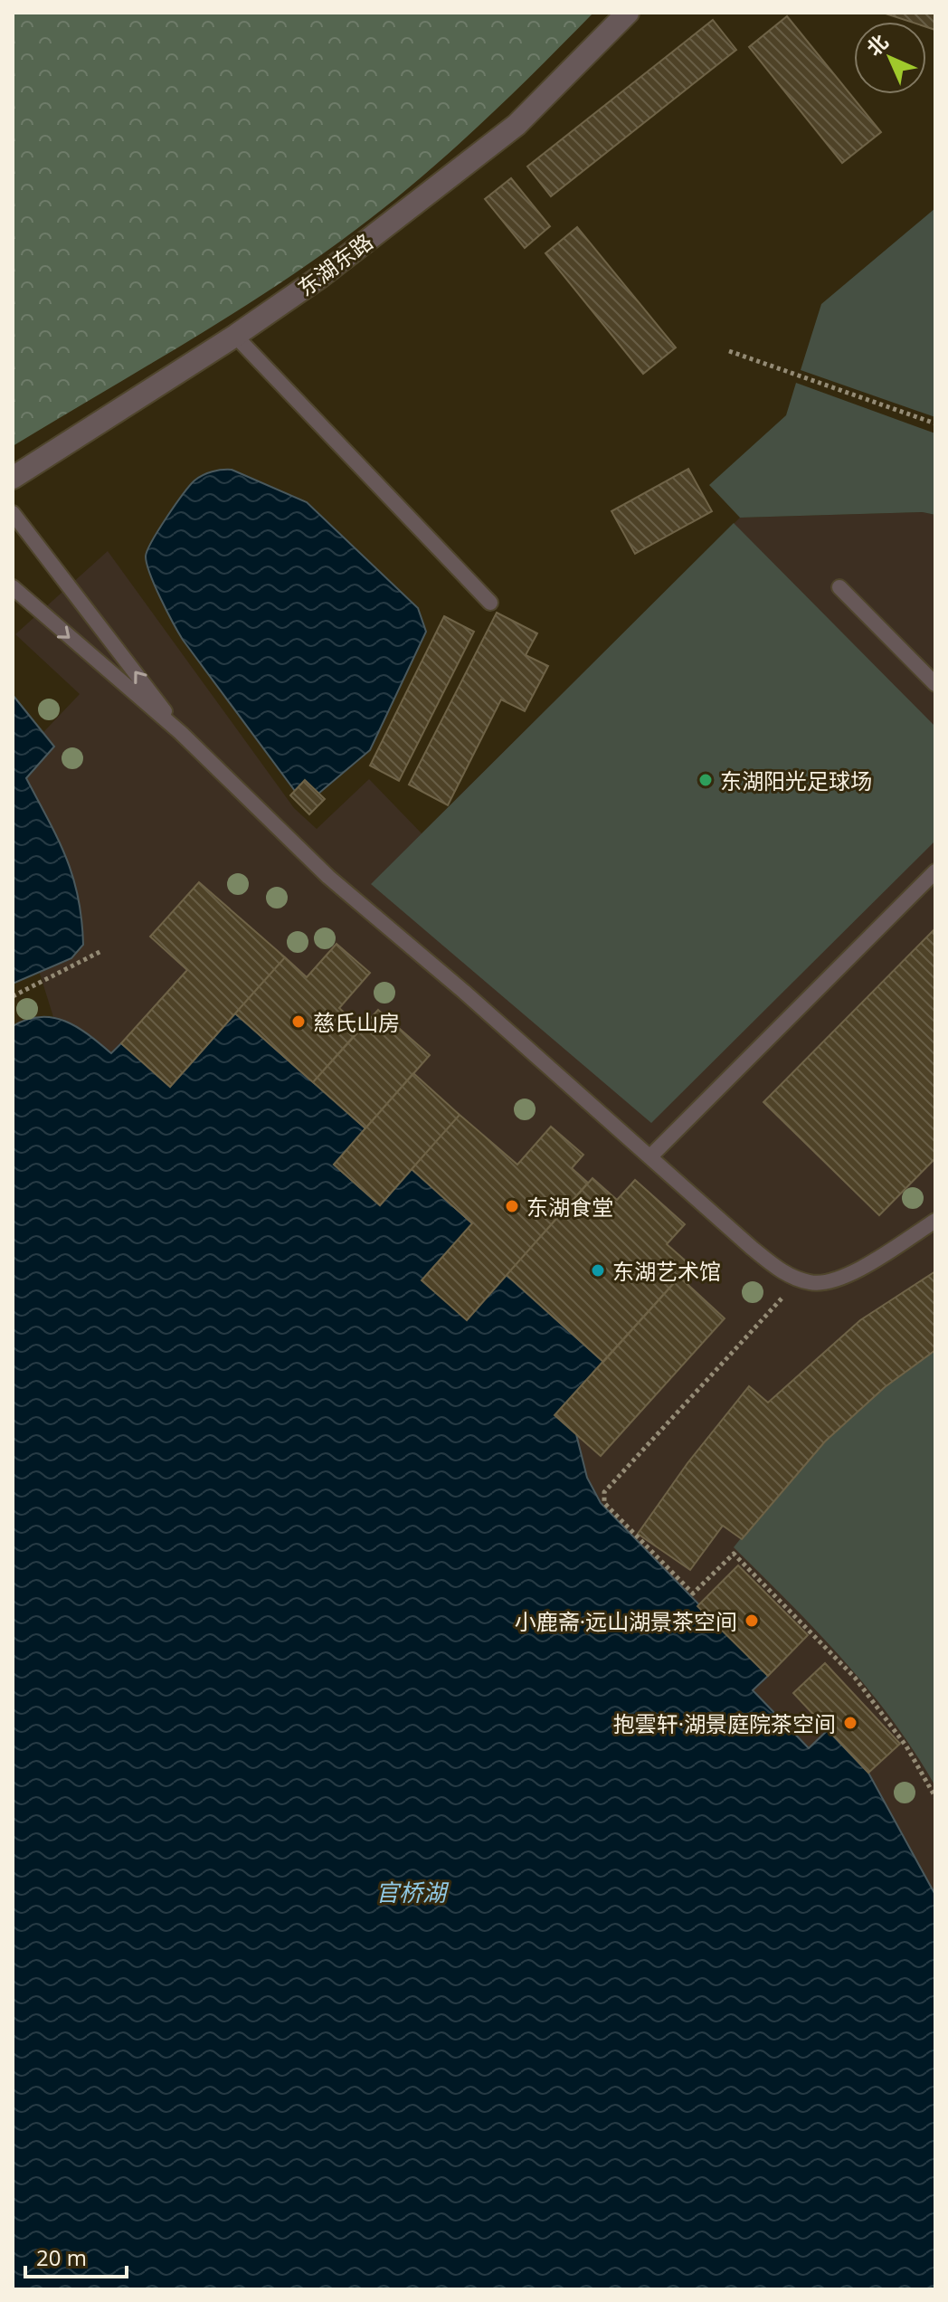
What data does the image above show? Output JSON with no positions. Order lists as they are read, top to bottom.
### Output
{
  "streets": {
    "street": ["东湖东路"]
  },
  "water": ["官桥湖"],
  "places": [
    "东湖阳光足球场",
    "慈氏山房",
    "东湖食堂",
    "东湖艺术馆",
    "小鹿斋·远山湖景茶空间",
    "抱雲轩·湖景庭院茶空间"
  ],
  "scale_bar": "20 m",
  "north": "top left"
}
